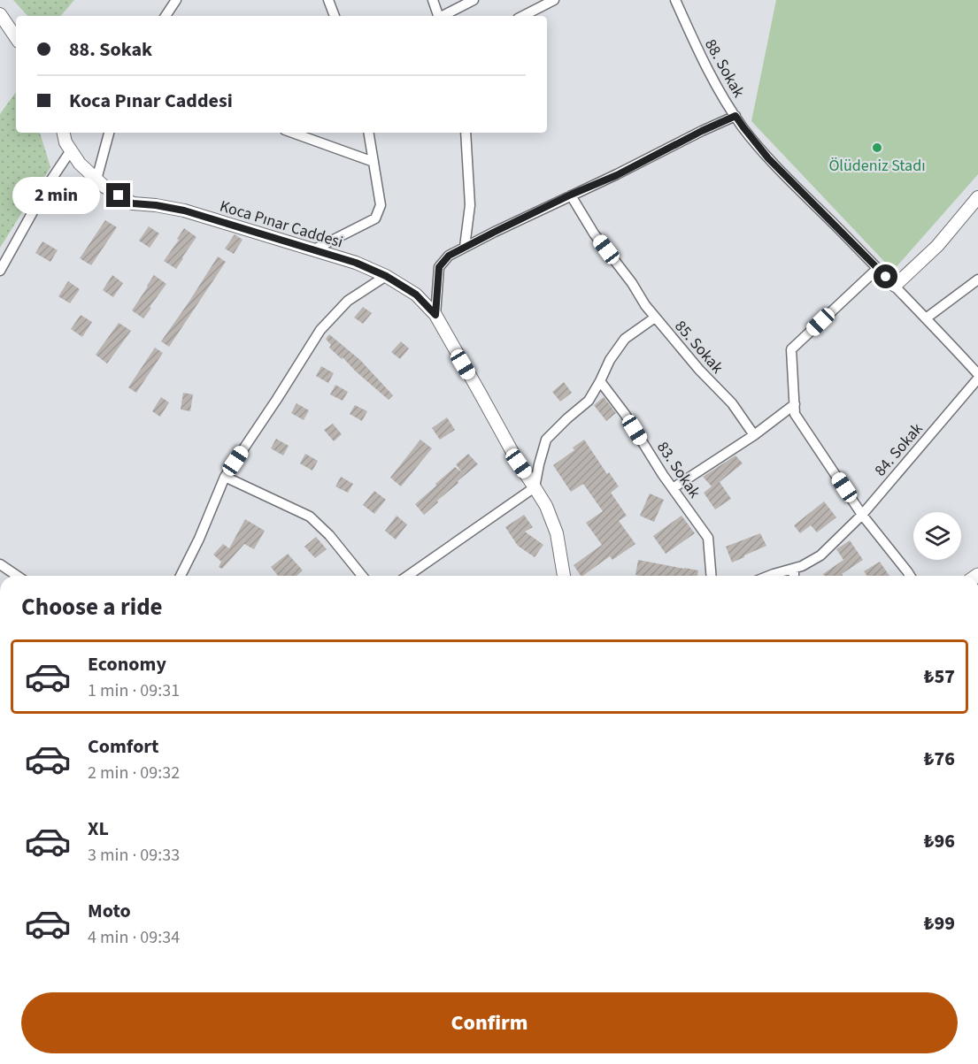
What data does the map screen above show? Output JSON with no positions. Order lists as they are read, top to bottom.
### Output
{
  "streets": {
    "street": [
      "88. Sokak",
      "Koca Pınar Caddesi",
      "85. Sokak",
      "84. Sokak",
      "83. Sokak"
    ]
  },
  "places": ["Ölüdeniz Stadı"],
  "page": {
    "banner": ["88. Sokak", "Koca Pınar Caddesi"],
    "bubble": "2 min",
    "heading": "Choose a ride",
    "list": [
      {
        "name": "Economy",
        "note": "1 min · 09:31",
        "value": "₺57"
      },
      {
        "name": "Comfort",
        "note": "2 min · 09:32",
        "value": "₺76"
      },
      {
        "name": "XL",
        "note": "3 min · 09:33",
        "value": "₺96"
      },
      {
        "name": "Moto",
        "note": "4 min · 09:34",
        "value": "₺99"
      }
    ],
    "buttons": "Confirm"
  }
}
